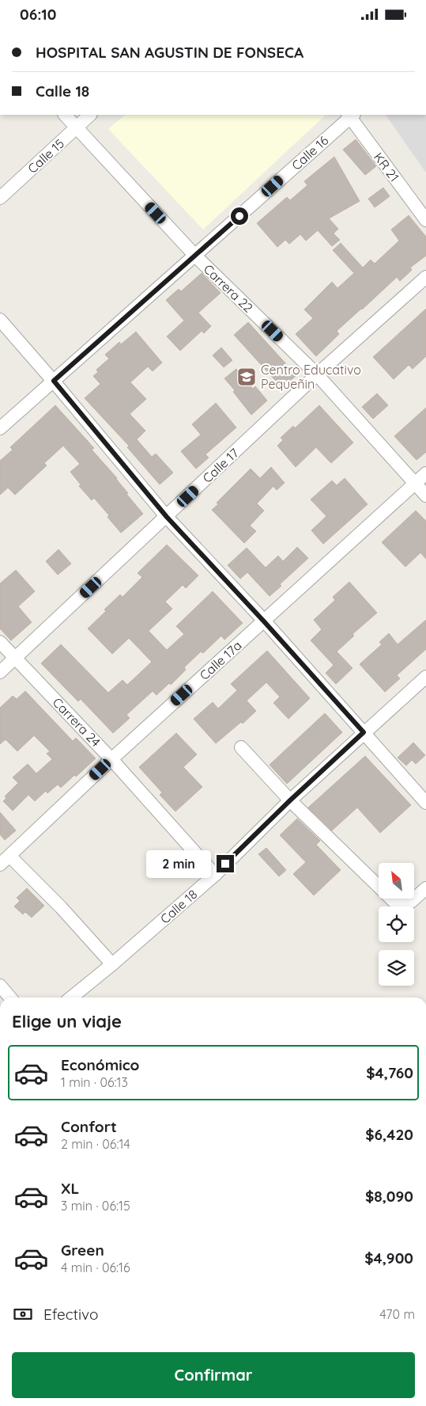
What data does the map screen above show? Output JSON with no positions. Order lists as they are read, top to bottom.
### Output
{
  "streets": {
    "street": [
      "Calle 16",
      "Calle 15",
      "KR 21",
      "Carrera 22",
      "Calle 17",
      "Calle 17a",
      "Carrera 24",
      "Calle 18"
    ]
  },
  "crossings": [
    ["Calle 16", "KR 21"],
    ["Calle 16", "Carrera 22"],
    ["Calle 15", "Carrera 22"],
    ["Carrera 22", "Calle 17"],
    ["Carrera 22", "Calle 17a"],
    ["Calle 17", "Carrera 24"],
    ["Calle 17a", "Carrera 24"],
    ["Carrera 24", "Calle 18"]
  ],
  "places": {
    "school or university": ["Centro Educativo Pequeñin"]
  },
  "north": "top left",
  "page": {
    "status": "06:10",
    "banner": ["HOSPITAL SAN AGUSTIN DE FONSECA", "Calle 18"],
    "bubble": "2 min",
    "heading": "Elige un viaje",
    "list": [
      {
        "name": "Económico",
        "note": "1 min · 06:13",
        "value": "$4,760"
      },
      {
        "name": "Confort",
        "note": "2 min · 06:14",
        "value": "$6,420"
      },
      {
        "name": "XL",
        "note": "3 min · 06:15",
        "value": "$8,090"
      },
      {
        "name": "Green",
        "note": "4 min · 06:16",
        "value": "$4,900"
      }
    ],
    "pay": ["Efectivo", "470 m"],
    "buttons": "Confirmar"
  }
}
